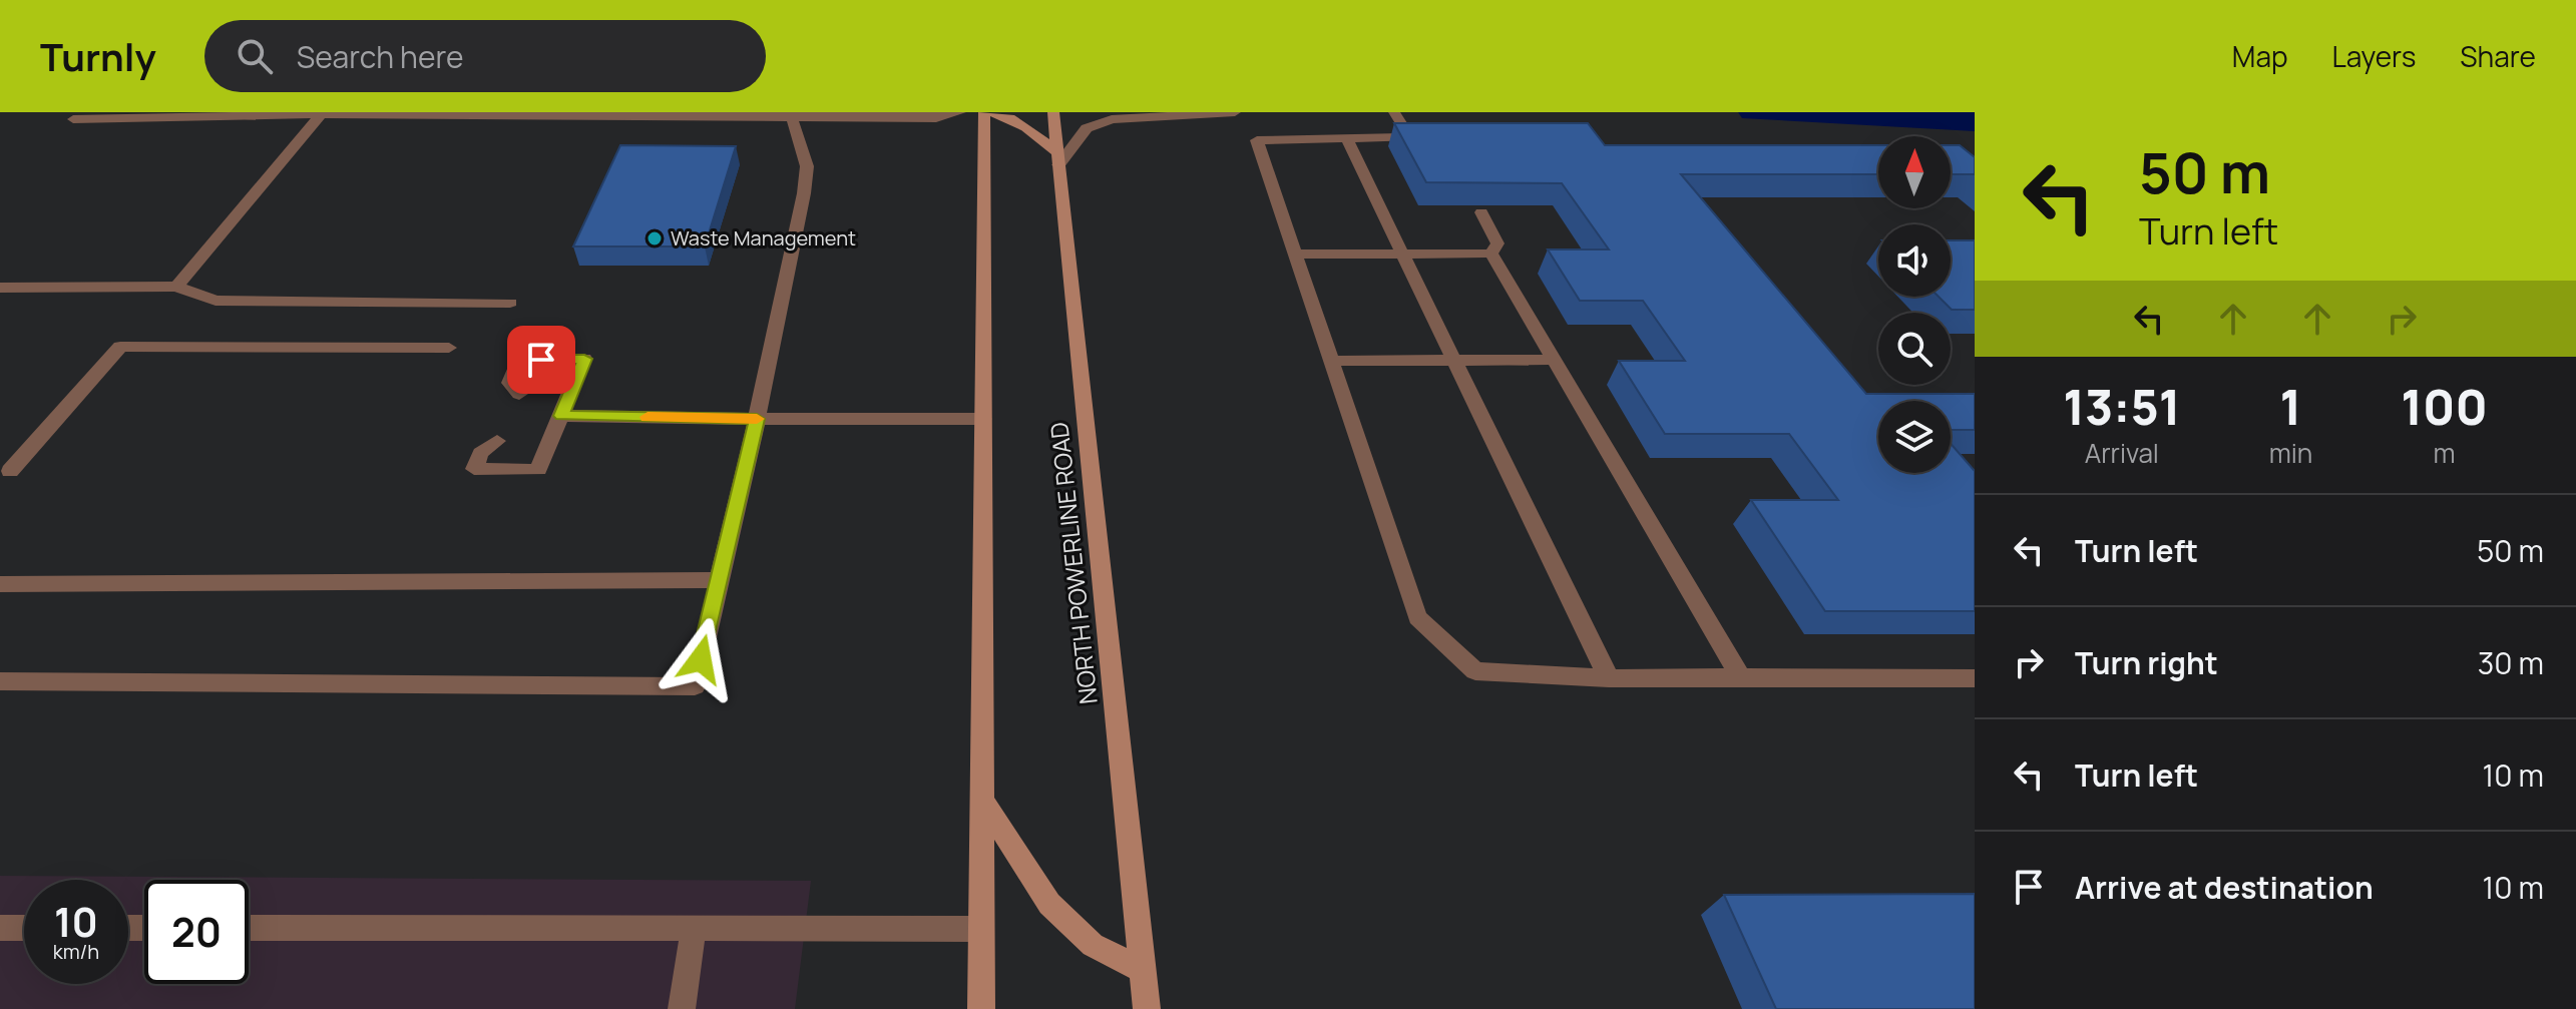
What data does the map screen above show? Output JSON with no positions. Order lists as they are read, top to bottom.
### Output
{
  "streets": {
    "main road": ["NORTH POWERLINE ROAD"]
  },
  "places": ["Waste Management"],
  "north": "top",
  "page": {
    "header": "Turnly",
    "search": "Search here",
    "nav": ["Map", "Layers", "Share"],
    "turn": ["50 m", "Turn left"],
    "eta": [
      "13:51",
      "Arrival",
      "1",
      "min",
      "100",
      "m"
    ],
    "list": [
      {
        "name": "Turn left",
        "value": "50 m"
      },
      {
        "name": "Turn right",
        "value": "30 m"
      },
      {
        "name": "Turn left",
        "value": "10 m"
      },
      {
        "name": "Arrive at destination",
        "value": "10 m"
      }
    ],
    "speed": "10 km/h",
    "limit": "20"
  }
}
